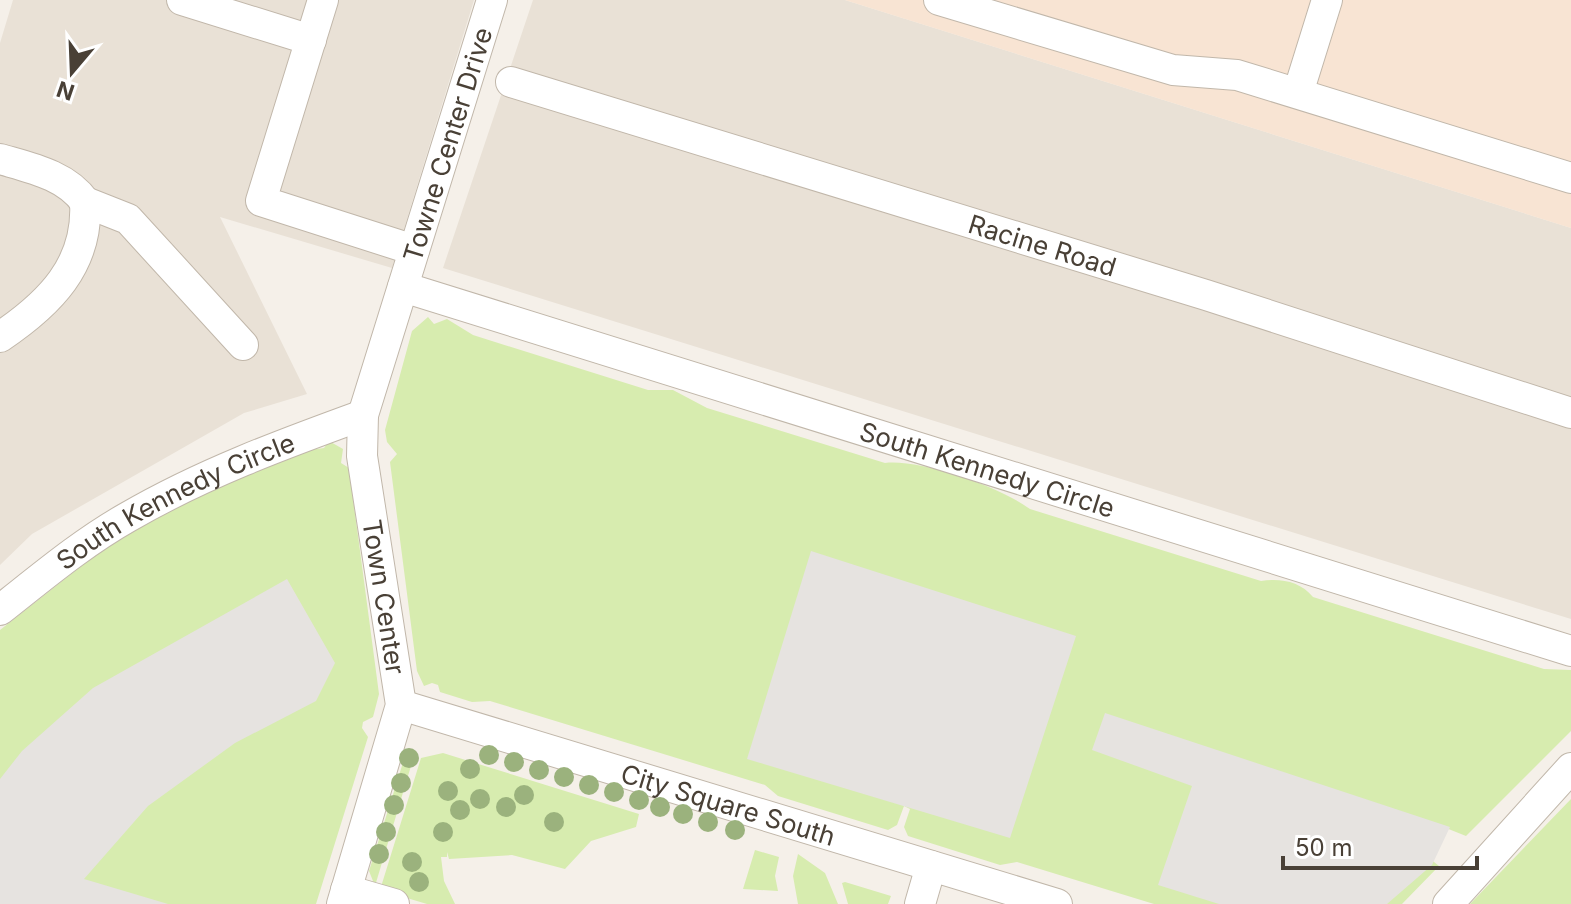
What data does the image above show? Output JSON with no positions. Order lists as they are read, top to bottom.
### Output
{
  "streets": {
    "street": [
      "Towne Center Drive",
      "Racine Road",
      "South Kennedy Circle",
      "Town Center",
      "City Square South"
    ]
  },
  "crossings": [
    ["Towne Center Drive", "South Kennedy Circle"],
    ["Towne Center Drive", "Town Center"],
    ["South Kennedy Circle", "Town Center"],
    ["Town Center", "City Square South"]
  ],
  "scale_bar": "50 m",
  "north": "bottom"
}
